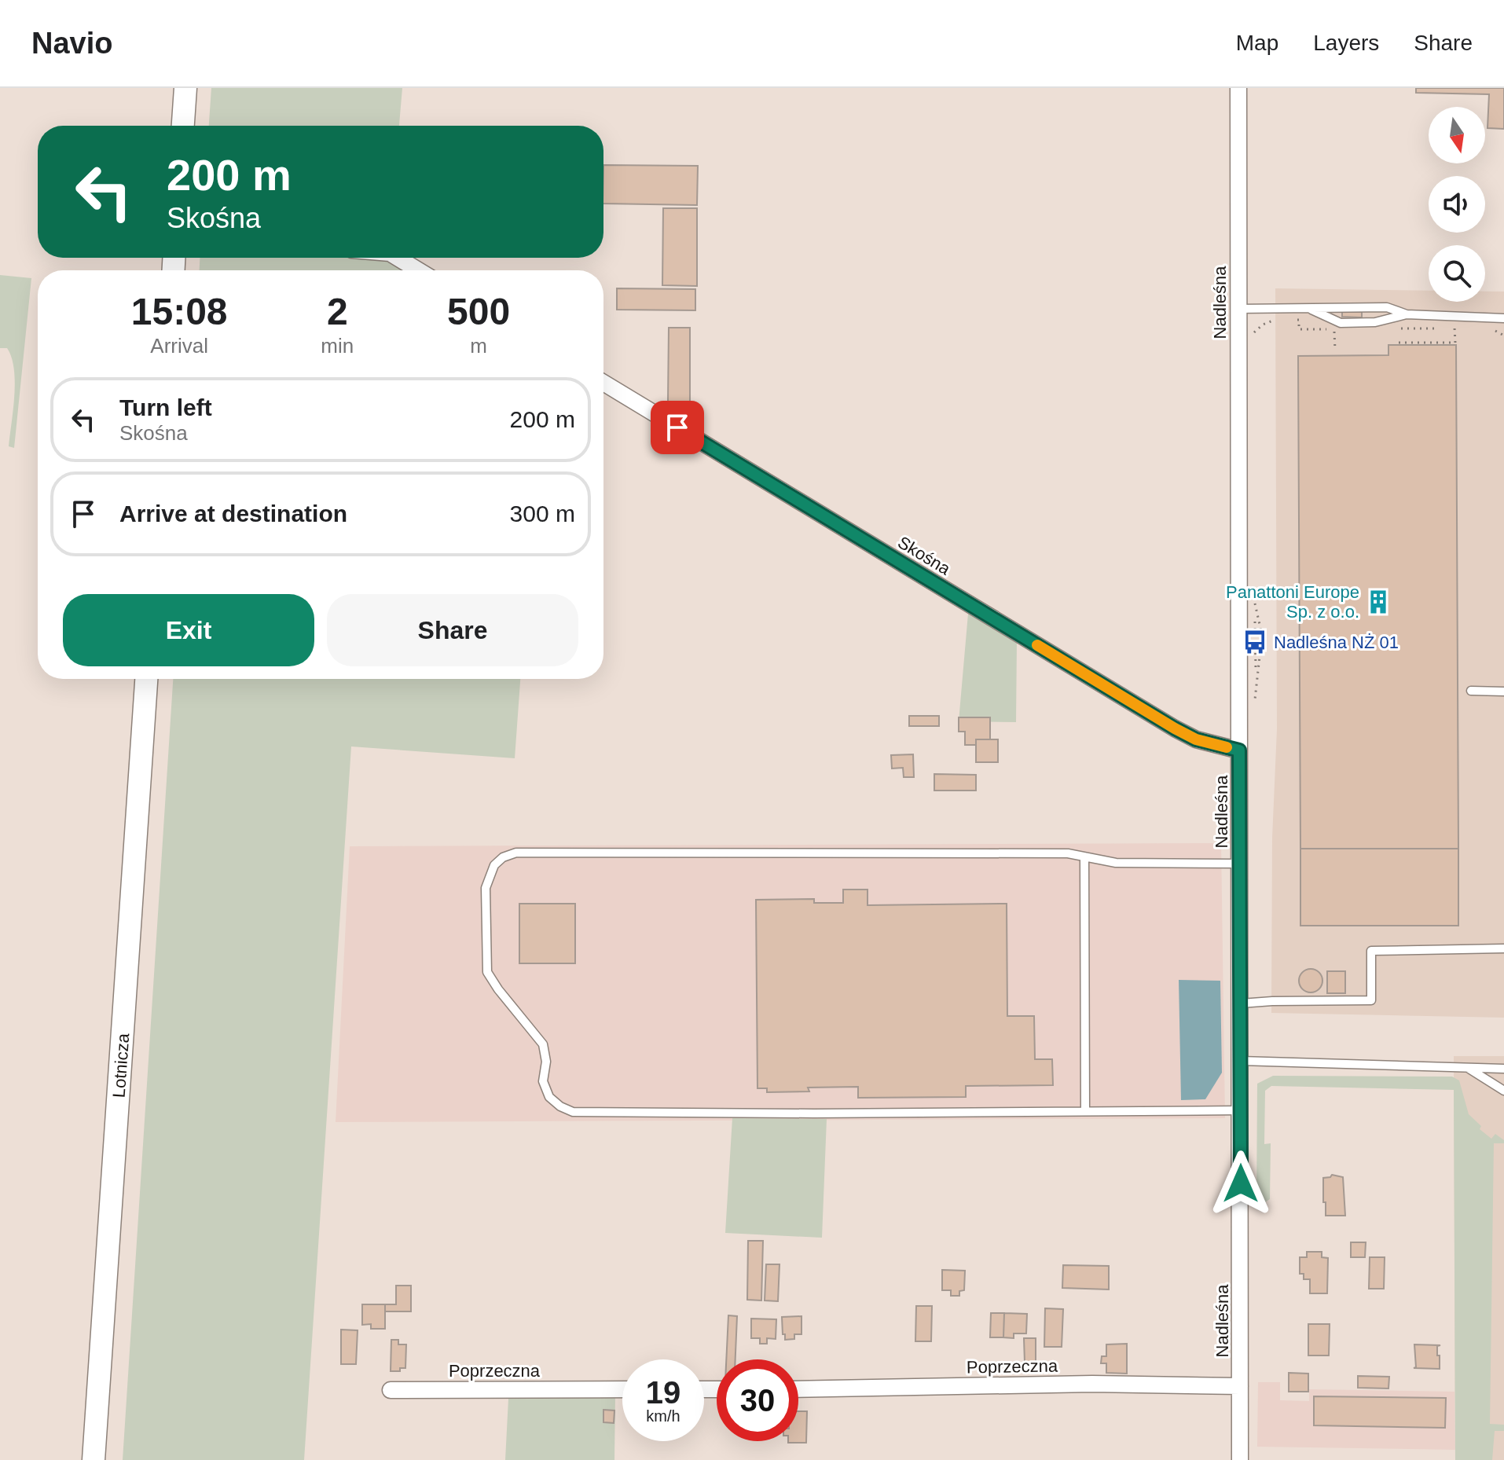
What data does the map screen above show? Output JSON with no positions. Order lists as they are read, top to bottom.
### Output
{
  "streets": {
    "main road": ["Lotnicza"],
    "street": ["Nadleśna", "Skośna", "Poprzeczna"]
  },
  "crossings": [
    ["Nadleśna", "Skośna"],
    ["Nadleśna", "Poprzeczna"]
  ],
  "places": {
    "building": ["Panattoni Europe Sp. z o.o."],
    "bus stop": ["Nadleśna NŻ 01"]
  },
  "north": "bottom",
  "page": {
    "header": "Navio",
    "nav": ["Map", "Layers", "Share"],
    "turn": ["200 m", "Skośna"],
    "eta": [
      "15:08",
      "Arrival",
      "2",
      "min",
      "500",
      "m"
    ],
    "list": [
      {
        "name": "Turn left",
        "note": "Skośna",
        "value": "200 m"
      },
      {
        "name": "Arrive at destination",
        "value": "300 m"
      }
    ],
    "buttons": ["Exit", "Share"],
    "speed": "19 km/h",
    "limit": "30"
  }
}
